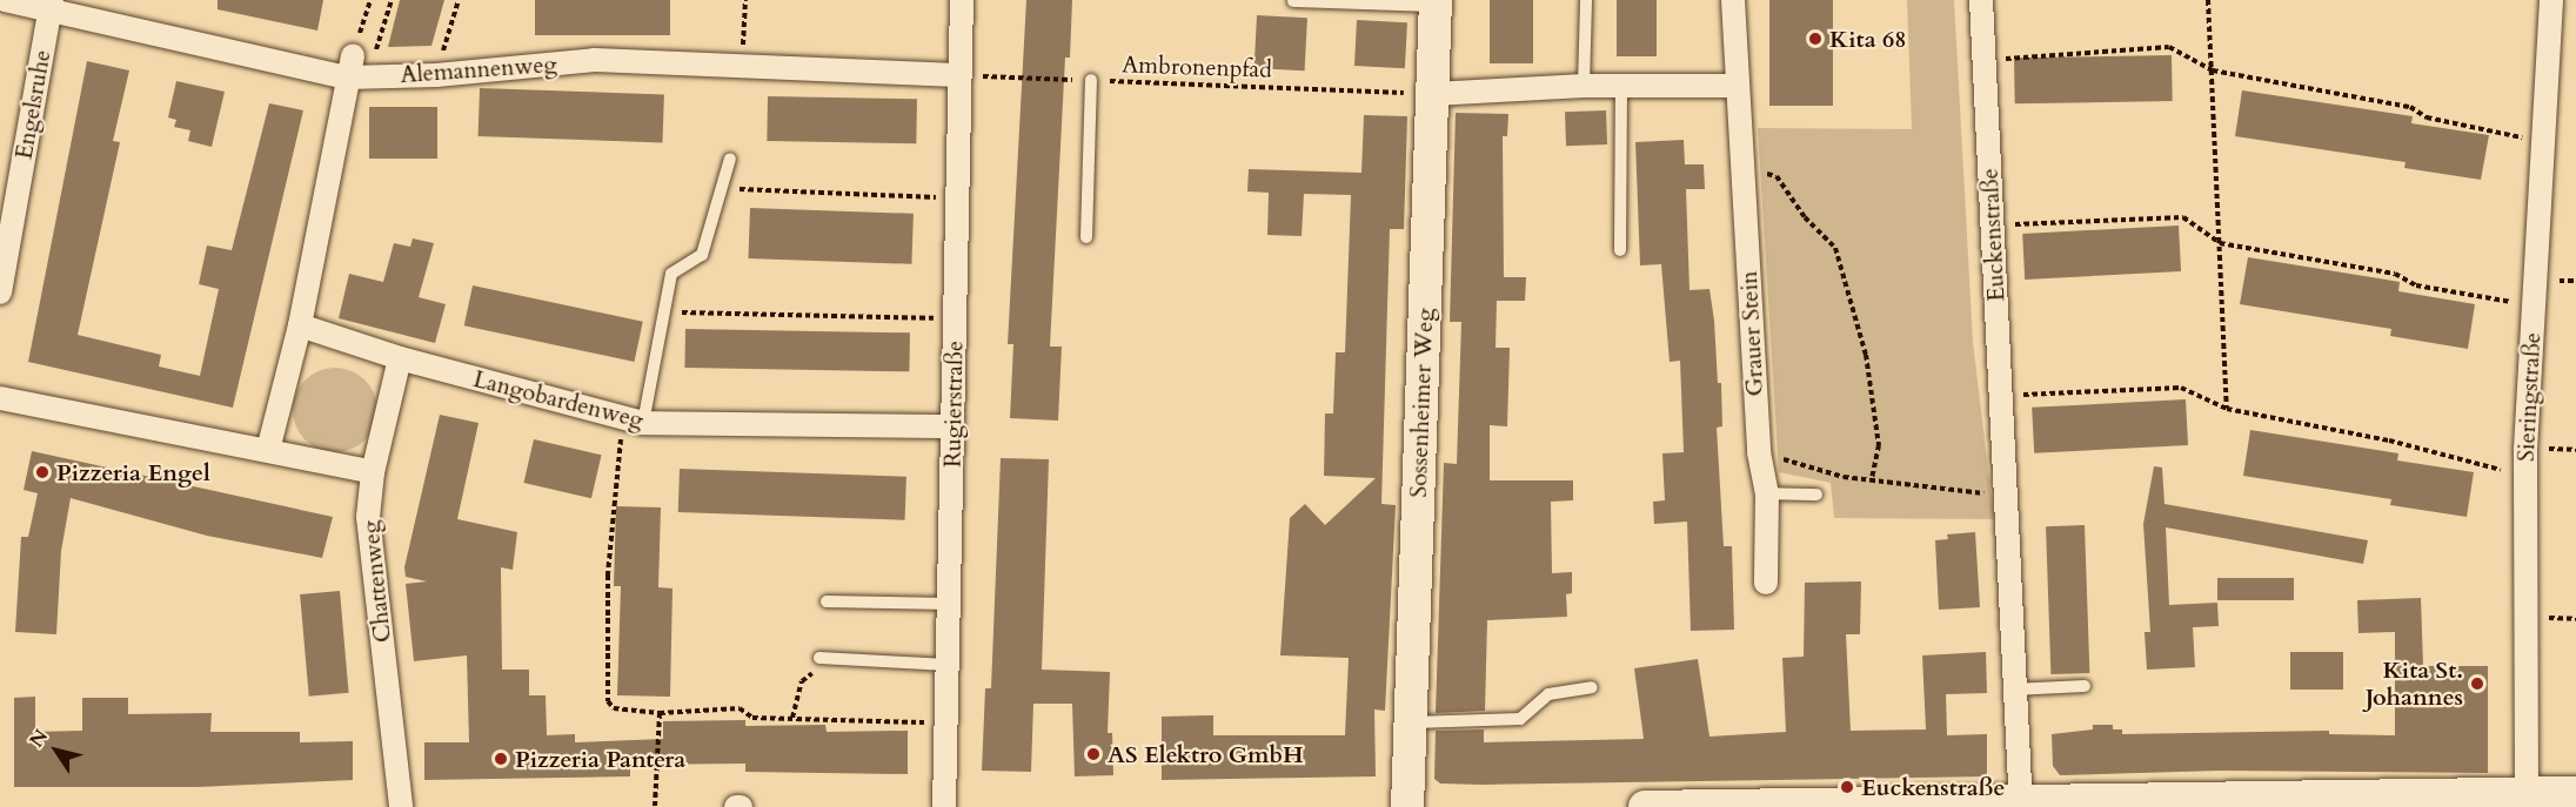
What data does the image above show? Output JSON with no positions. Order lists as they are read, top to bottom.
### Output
{
  "streets": {
    "main road": ["Sossenheimer Weg"],
    "street": [
      "Alemannenweg",
      "Engelsruhe",
      "Euckenstraße",
      "Grauer Stein",
      "Sieringstraße",
      "Langobardenweg",
      "Rugierstraße",
      "Chattenweg"
    ],
    "path": ["Ambronenpfad"]
  },
  "crossings": [
    ["Ambronenpfad", "Alemannenweg"],
    ["Ambronenpfad", "Sossenheimer Weg"],
    ["Ambronenpfad", "Rugierstraße"],
    ["Alemannenweg", "Engelsruhe"],
    ["Alemannenweg", "Rugierstraße"],
    ["Langobardenweg", "Rugierstraße"],
    ["Langobardenweg", "Chattenweg"]
  ],
  "places": [
    "Kita 68",
    "Pizzeria Engel",
    "Kita St. Johannes",
    "AS Elektro GmbH",
    "Pizzeria Pantera",
    "Euckenstraße"
  ],
  "north": "top left"
}
